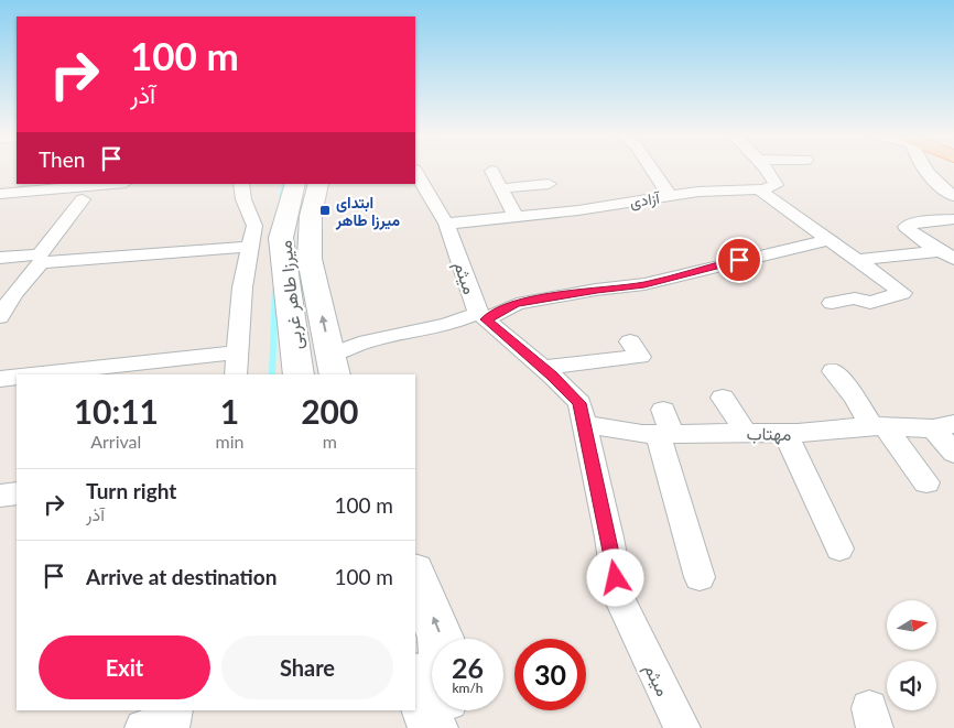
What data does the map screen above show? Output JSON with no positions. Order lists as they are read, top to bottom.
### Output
{
  "streets": {
    "main road": ["میرزا طاهر غربی"],
    "street": ["آزادی", "میثم", "مهتاب"]
  },
  "crossings": [
    ["آزادی", "میثم"],
    ["میثم", "مهتاب"]
  ],
  "places": {
    "transit": ["ابتدای میرزا طاهر"]
  },
  "north": "right",
  "page": {
    "turn": ["100 m", "آذر"],
    "then": "Then",
    "eta": [
      "10:11",
      "Arrival",
      "1",
      "min",
      "200",
      "m"
    ],
    "list": [
      {
        "name": "Turn right",
        "note": "آذر",
        "value": "100 m"
      },
      {
        "name": "Arrive at destination",
        "value": "100 m"
      }
    ],
    "buttons": ["Exit", "Share"],
    "speed": "26 km/h",
    "limit": "30"
  }
}
